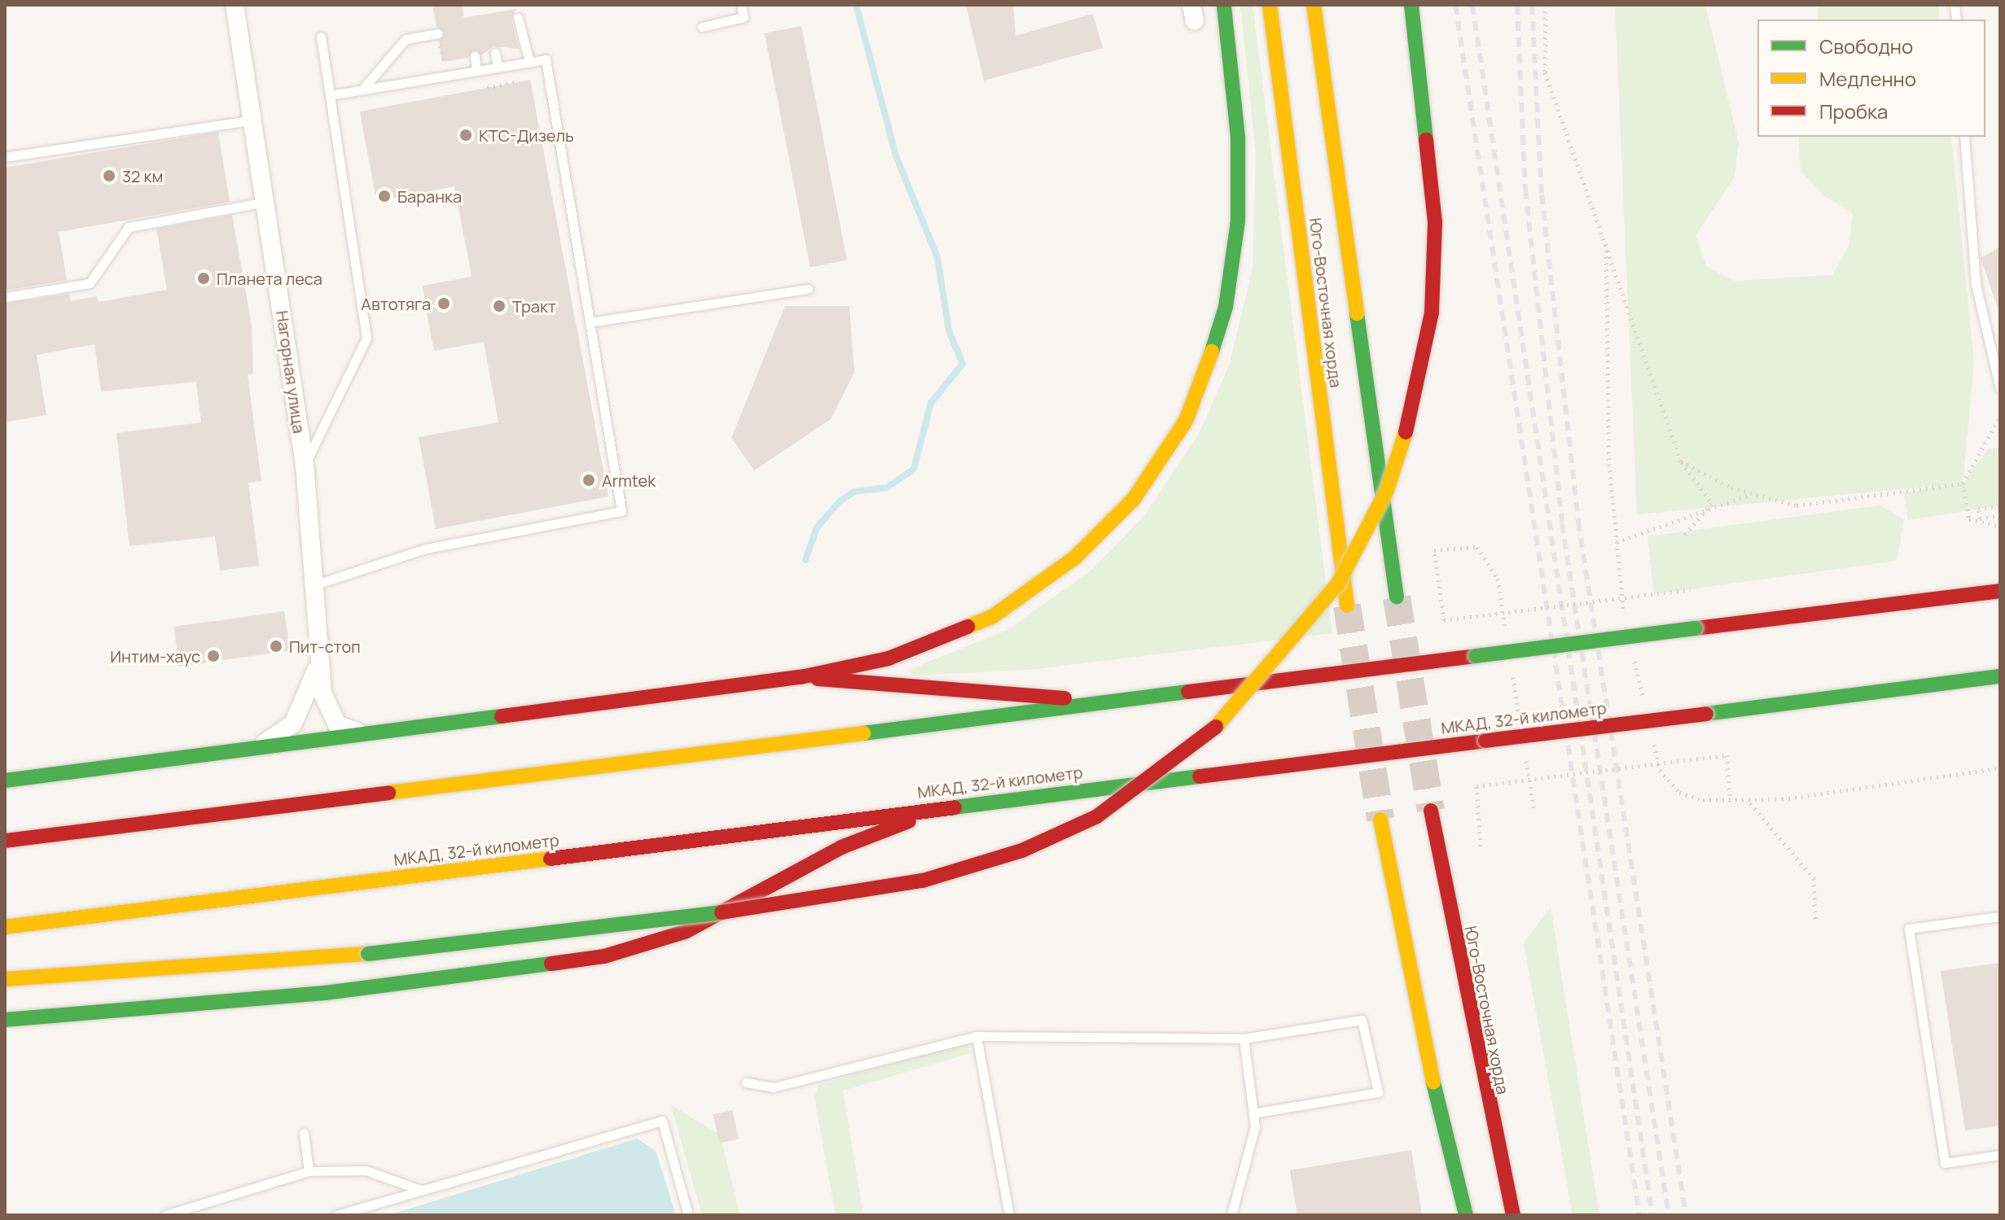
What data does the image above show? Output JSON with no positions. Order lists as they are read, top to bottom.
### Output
{
  "streets": {
    "main road": ["Юго-Восточная хорда", "МКАД, 32-й километр"],
    "street": ["Нагорная улица"]
  },
  "places": [
    "КТС-Дизель",
    "32 км",
    "Баранка",
    "Планета леса",
    "Автотяга",
    "Тракт",
    "Armtek",
    "Пит-стоп",
    "Интим-хаус"
  ],
  "legend": ["Свободно", "Медленно", "Пробка"]
}
